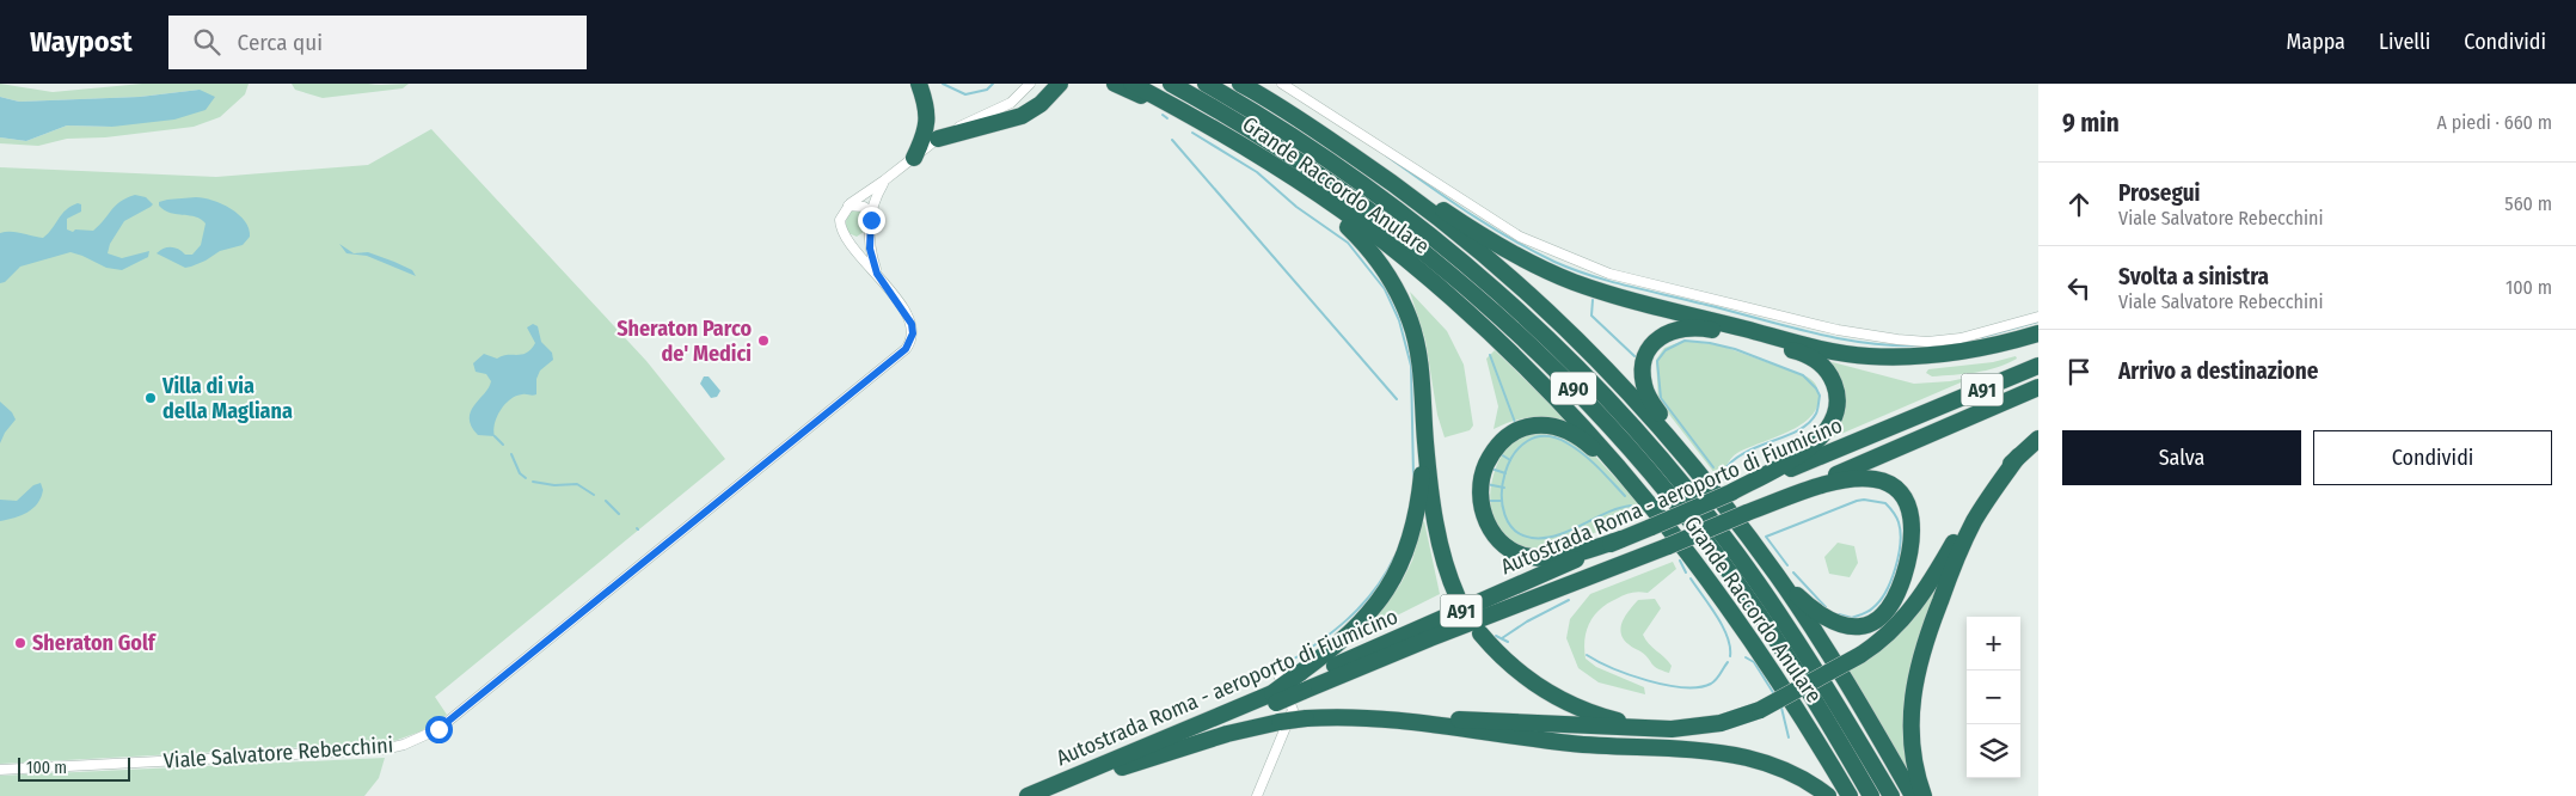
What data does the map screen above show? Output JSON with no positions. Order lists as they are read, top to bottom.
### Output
{
  "streets": {
    "highway": [
      "Grande Raccordo Anulare",
      "A90",
      "A91",
      "Autostrada Roma - aeroporto di Fiumicino"
    ],
    "street": ["Viale Salvatore Rebecchini"]
  },
  "places": ["Sheraton Parco de' Medici", "Villa di via della Magliana", "Sheraton Golf"],
  "scale_bar": "100 m",
  "page": {
    "header": "Waypost",
    "search": "Cerca qui",
    "nav": ["Mappa", "Livelli", "Condividi"],
    "heading": ["9 min", "A piedi · 660 m"],
    "list": [
      ["Prosegui", "Viale Salvatore Rebecchini", "560 m"],
      ["Svolta a sinistra", "Viale Salvatore Rebecchini", "100 m"],
      "Arrivo a destinazione"
    ],
    "buttons": ["Salva", "Condividi"],
    "map_buttons": ["+", "−"],
    "scale": "100 m"
  }
}
